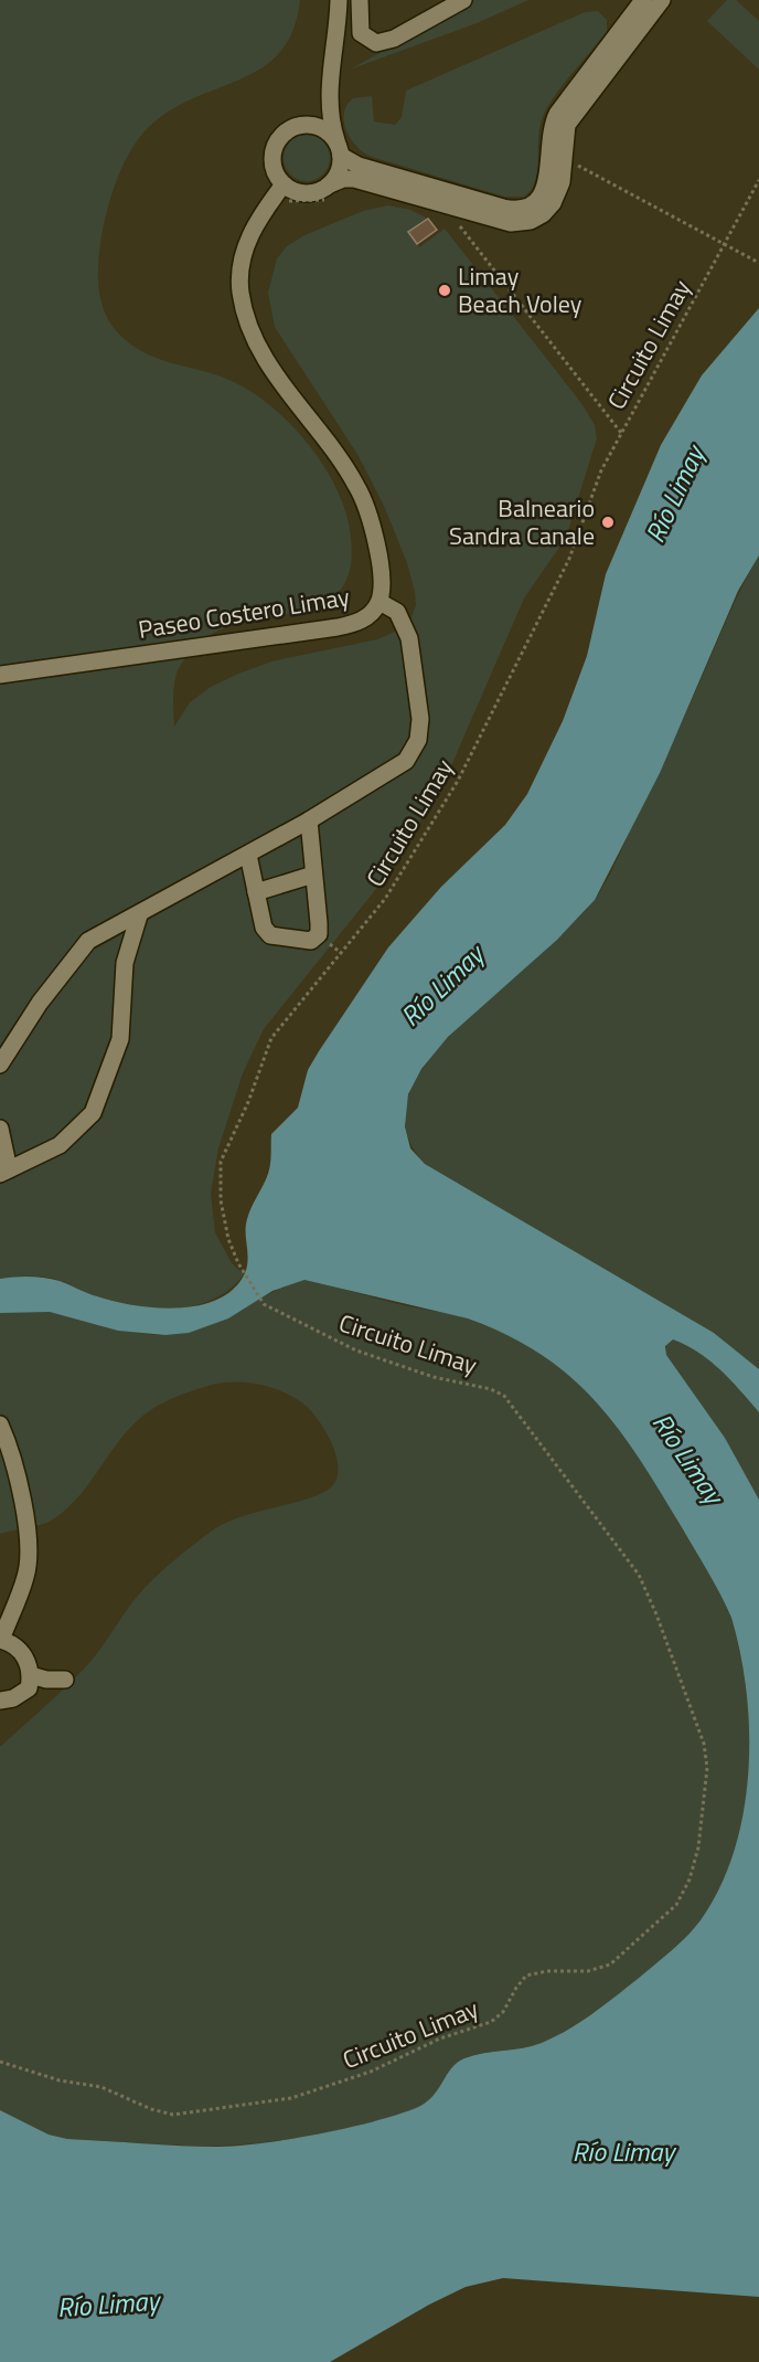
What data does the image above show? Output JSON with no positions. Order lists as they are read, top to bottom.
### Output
{
  "streets": {
    "street": ["Paseo Costero Limay"],
    "path": ["Circuito Limay"]
  },
  "water": ["Río Limay"],
  "places": ["Limay Beach Voley", "Balneario Sandra Canale"]
}
